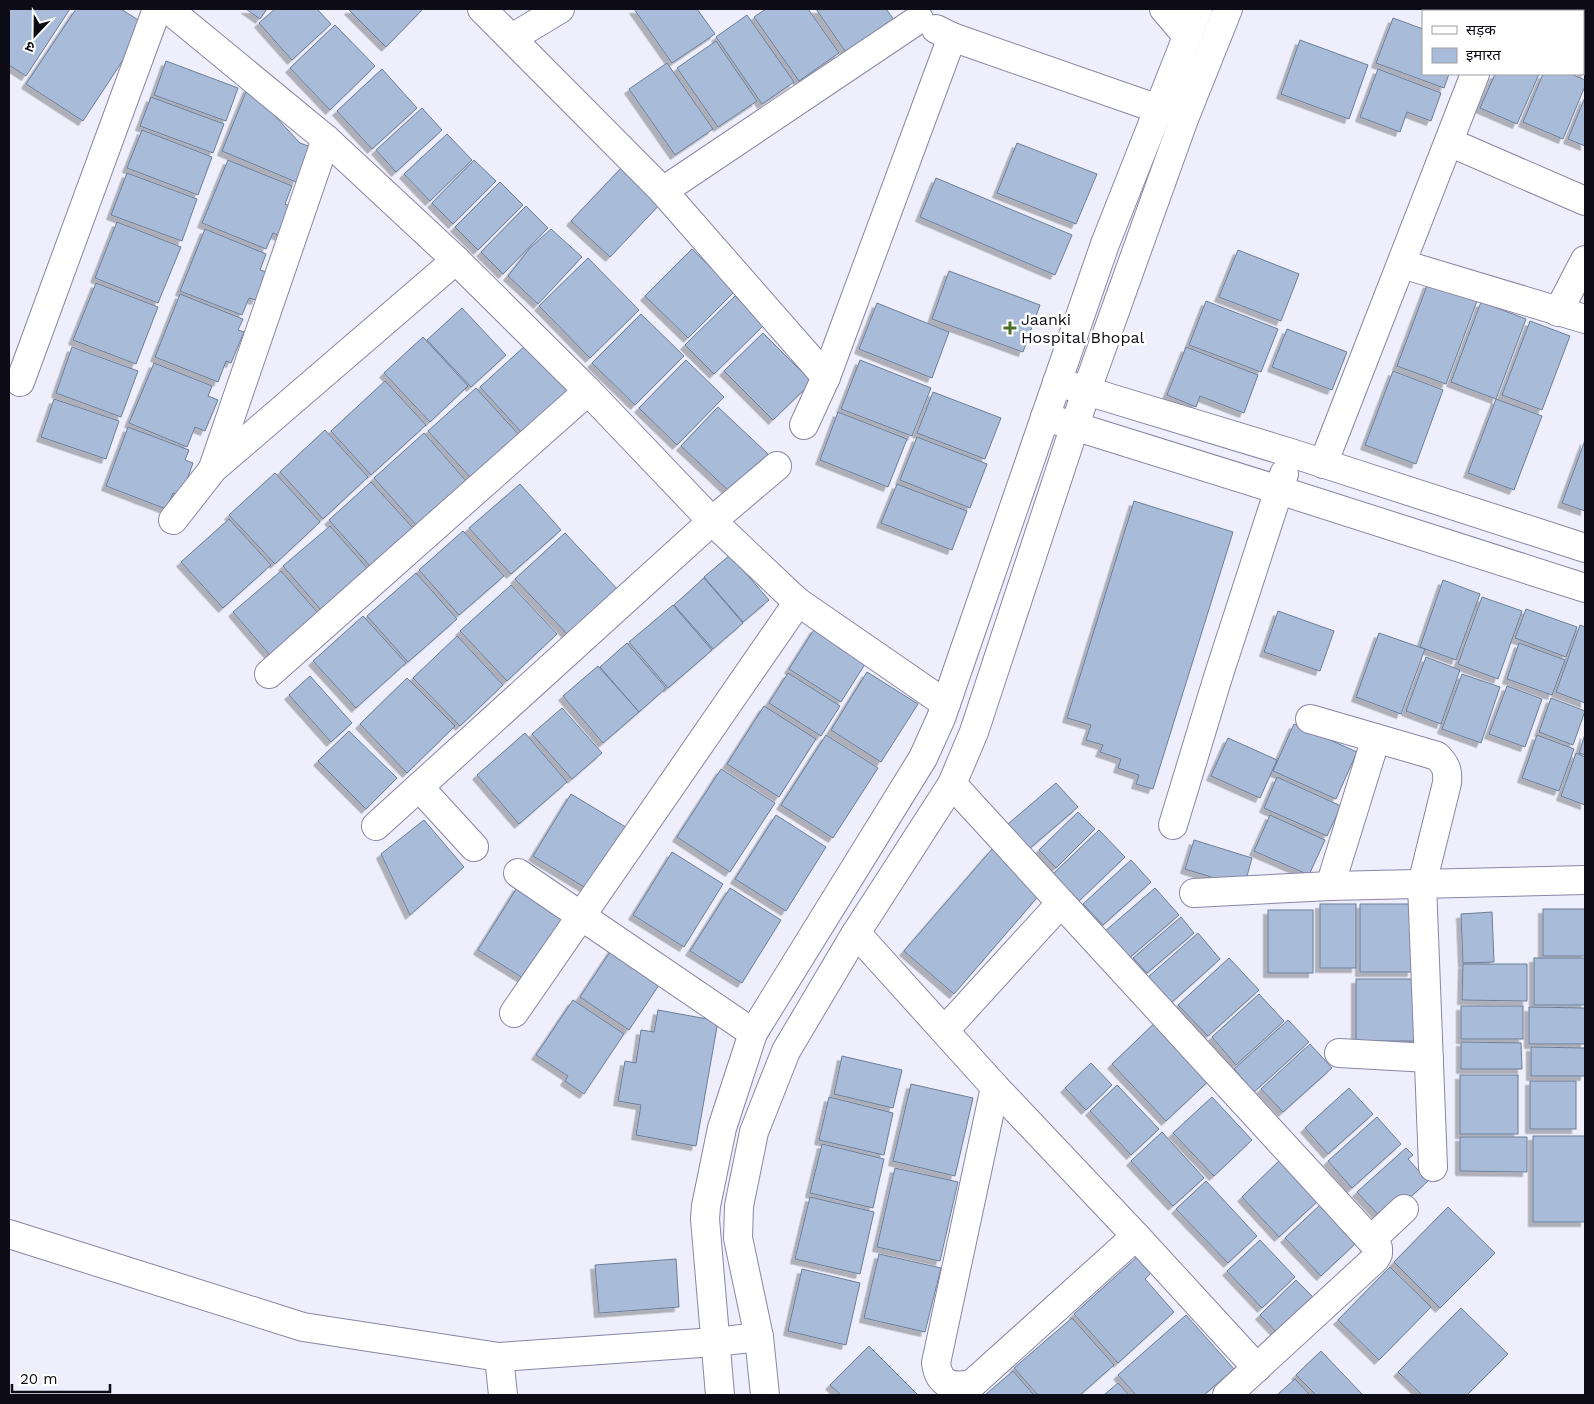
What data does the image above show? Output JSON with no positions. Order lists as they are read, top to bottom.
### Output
{
  "places": {
    "health": ["Jaanki Hospital Bhopal"]
  },
  "legend": ["सड़क", "इमारत"],
  "scale_bar": "20 m",
  "north": "bottom"
}
